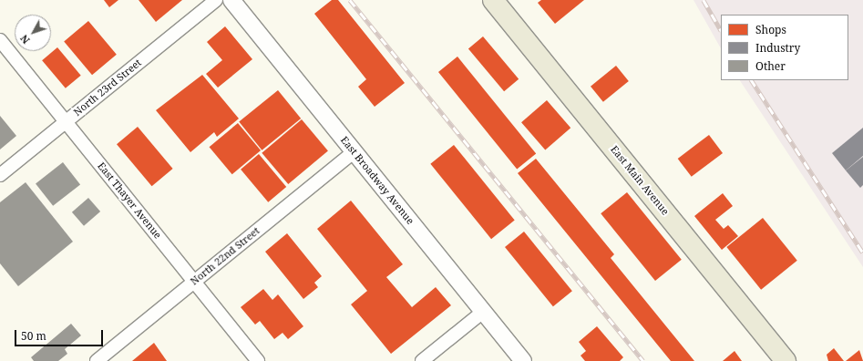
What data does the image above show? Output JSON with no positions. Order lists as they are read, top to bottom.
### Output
{
  "streets": {
    "main road": ["East Main Avenue"],
    "street": [
      "North 23rd Street",
      "East Broadway Avenue",
      "East Thayer Avenue",
      "North 22nd Street"
    ]
  },
  "crossings": [
    ["North 23rd Street", "East Thayer Avenue"],
    ["East Broadway Avenue", "North 22nd Street"],
    ["East Thayer Avenue", "North 22nd Street"]
  ],
  "legend": ["Shops", "Industry", "Other"],
  "scale_bar": "50 m",
  "north": "bottom left"
}
